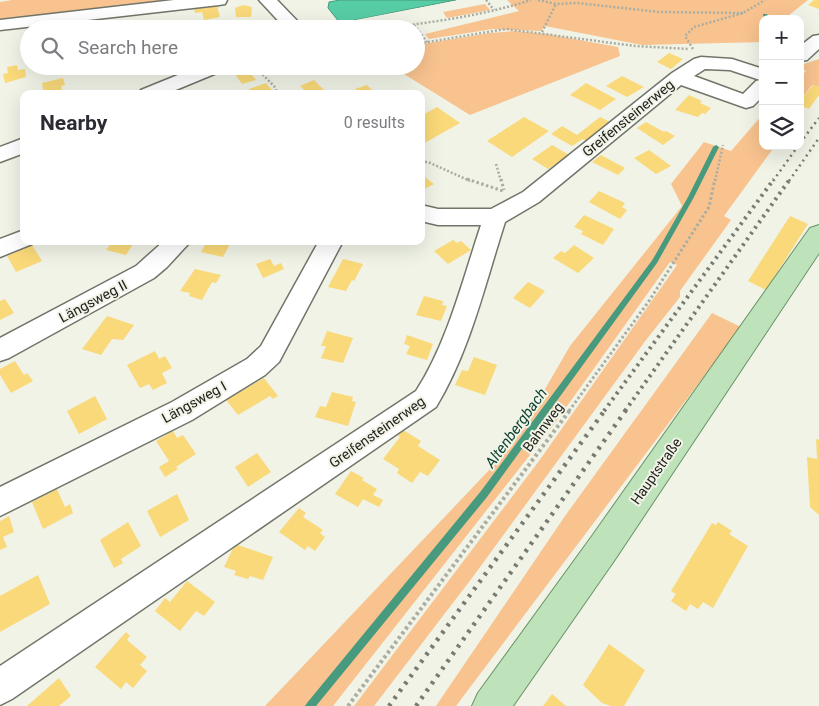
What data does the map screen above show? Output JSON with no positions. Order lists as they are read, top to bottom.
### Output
{
  "streets": {
    "main road": ["Hauptstraße"],
    "street": ["Greifensteinerweg", "Längsweg II", "Längsweg I"],
    "path": ["Bahnweg"]
  },
  "water": ["Altenbergbach"],
  "page": {
    "map_buttons": ["+", "−"],
    "search": "Search here",
    "heading": ["Nearby", "0 results"]
  }
}
